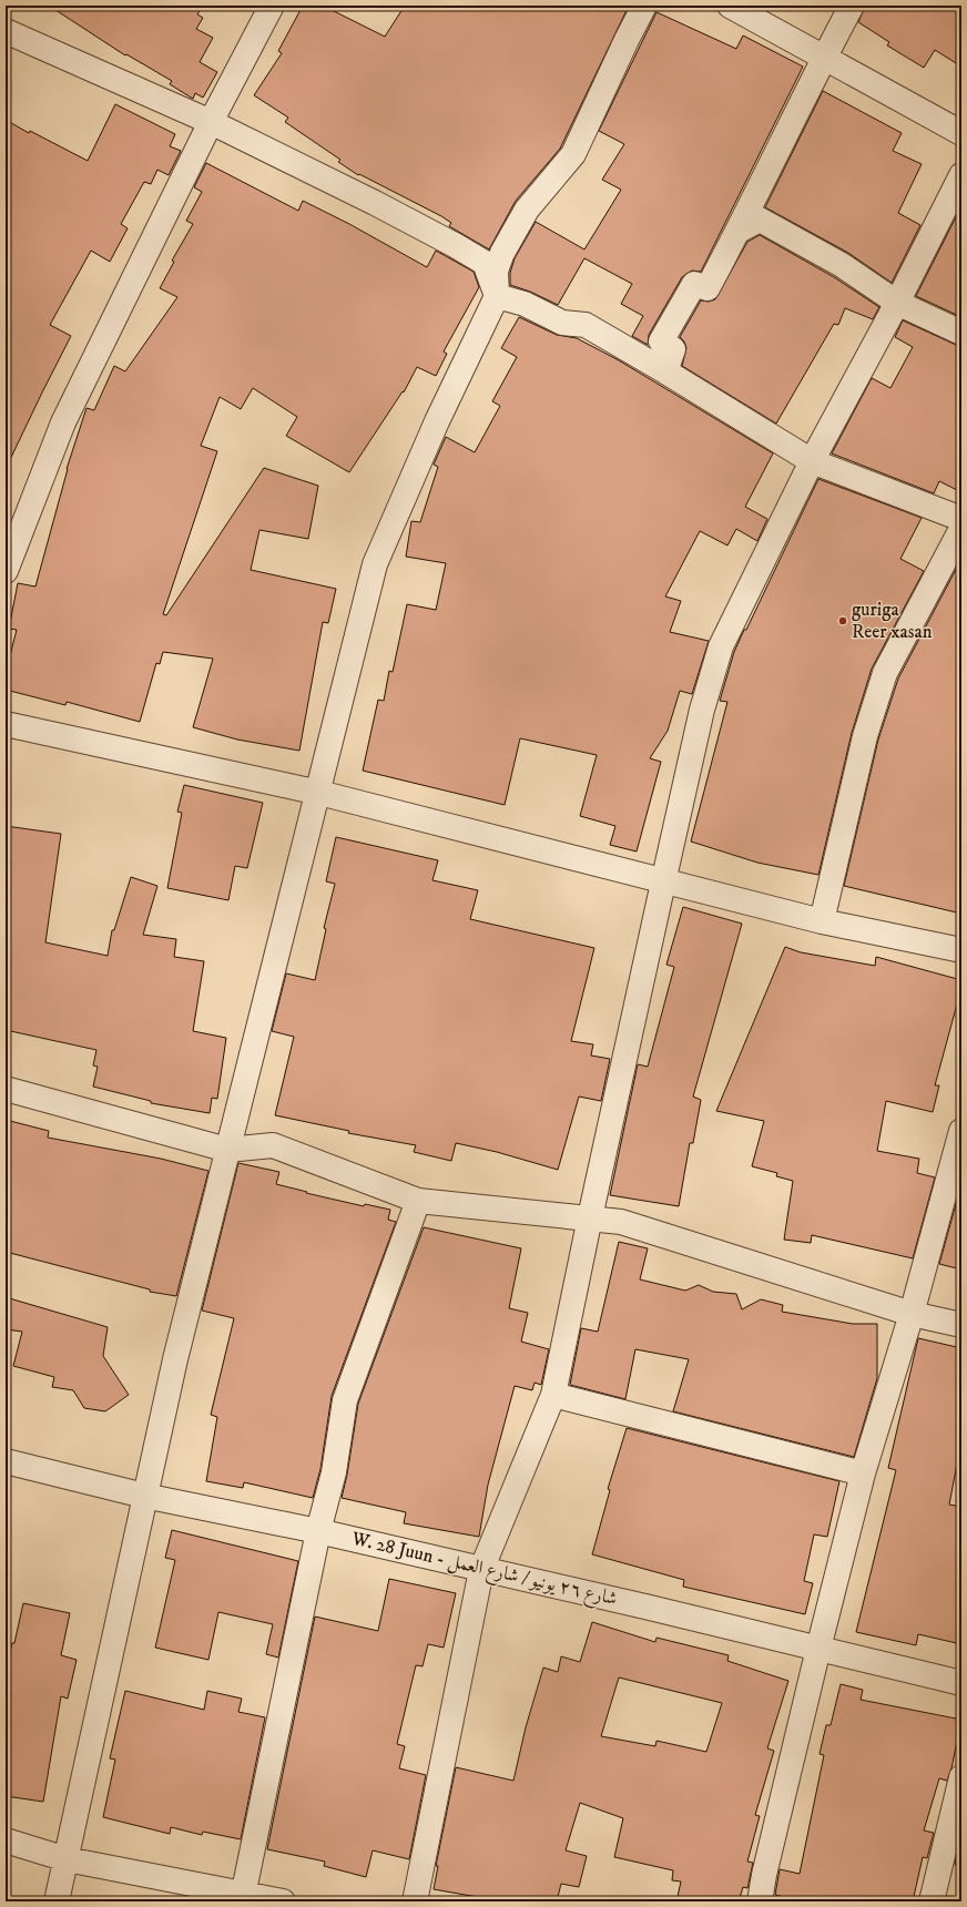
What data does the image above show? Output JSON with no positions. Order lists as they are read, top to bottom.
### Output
{
  "streets": {
    "street": ["W. 28 Juun - شارع ٢٦ يونيو / شارع العمل"]
  },
  "places": ["guriga Reer xasan"]
}
